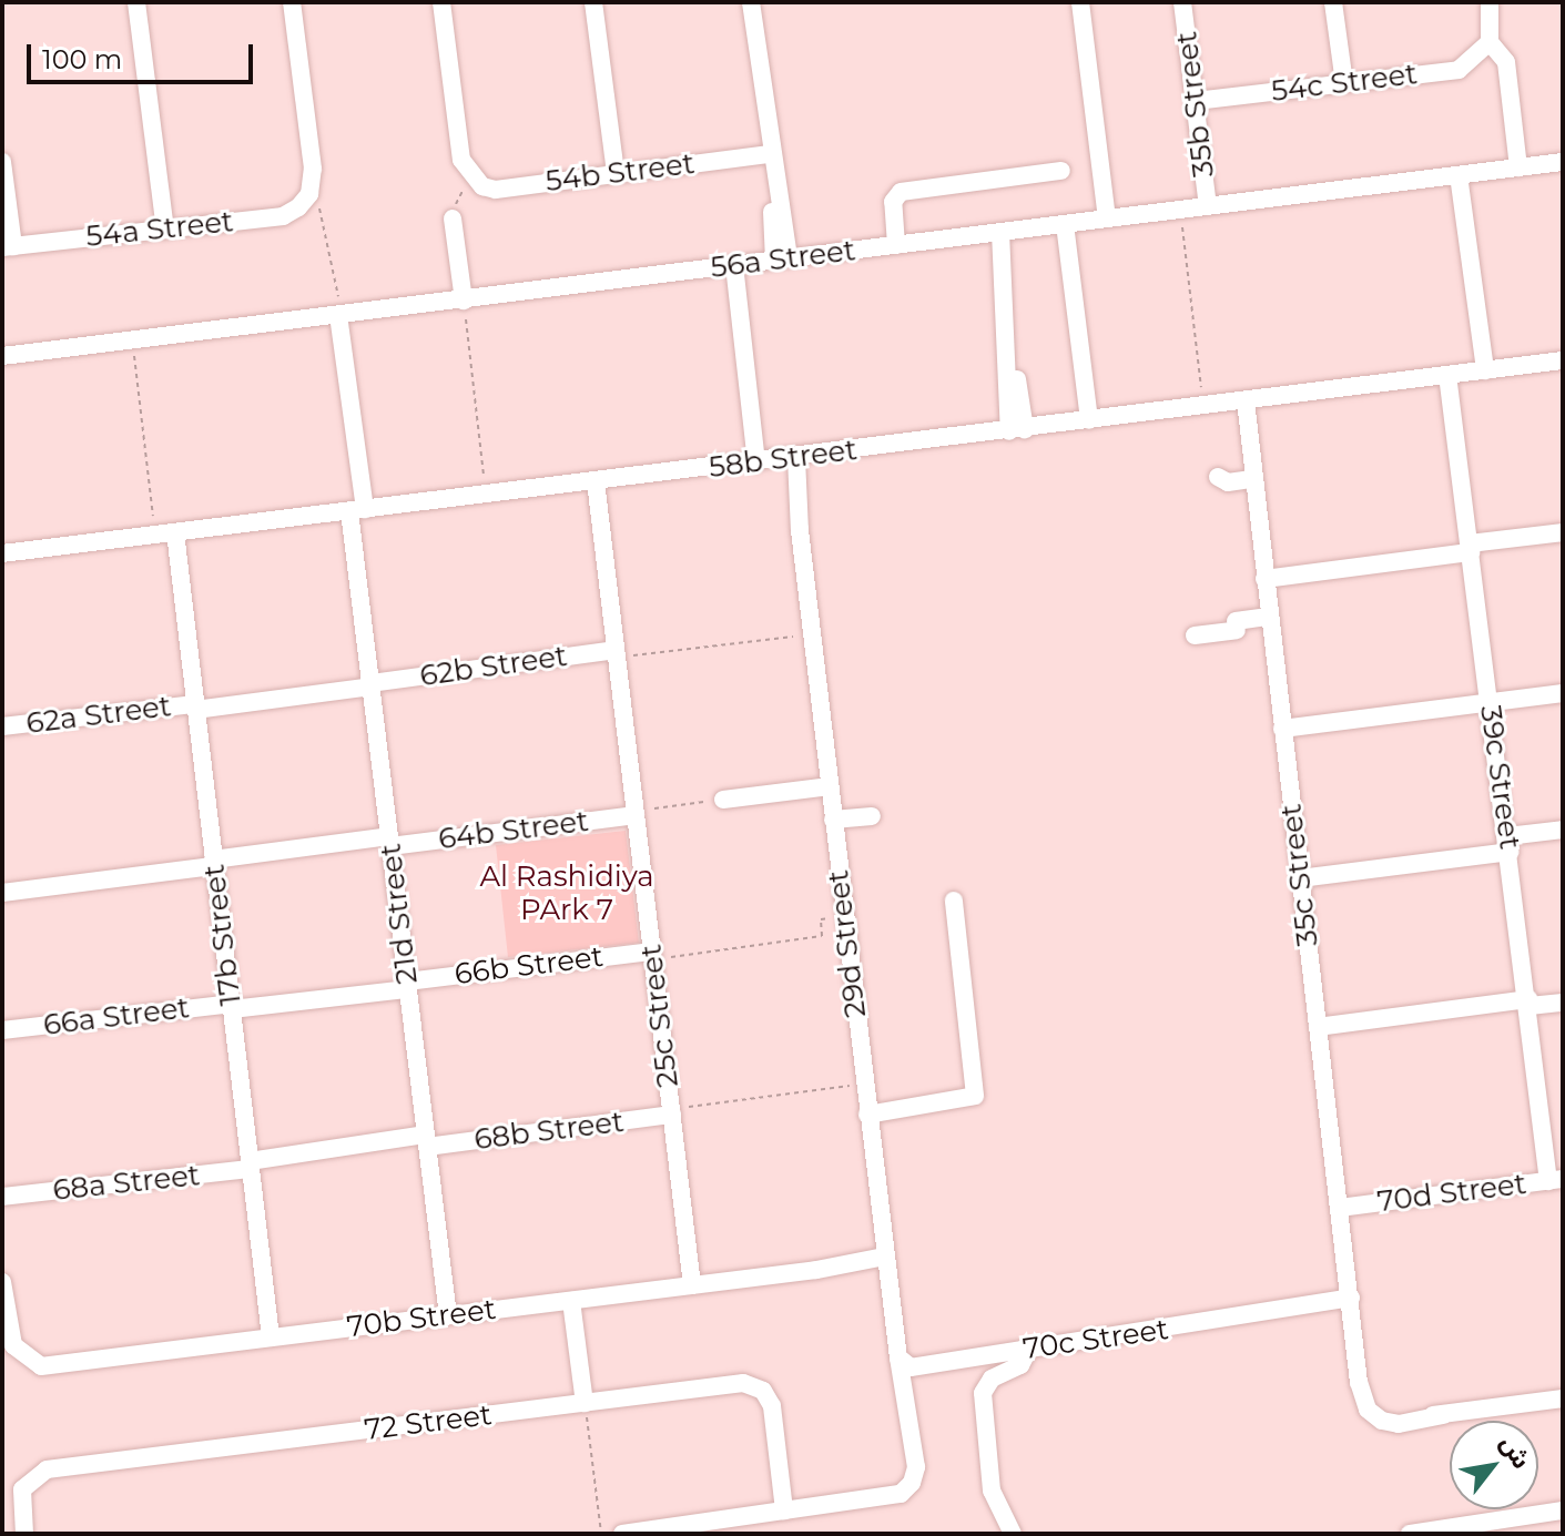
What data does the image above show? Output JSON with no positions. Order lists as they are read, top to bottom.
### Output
{
  "streets": {
    "street": [
      "54c Street",
      "35b Street",
      "54b Street",
      "54a Street",
      "56a Street",
      "58b Street",
      "62b Street",
      "62a Street",
      "39c Street",
      "64b Street",
      "35c Street",
      "21d Street",
      "17b Street",
      "29d Street",
      "66b Street",
      "25c Street",
      "66a Street",
      "68b Street",
      "68a Street",
      "70d Street",
      "70b Street",
      "70c Street",
      "72 Street"
    ]
  },
  "crossings": [
    ["54c Street", "35b Street"],
    ["35b Street", "56a Street"],
    ["56a Street", "21d Street"],
    ["58b Street", "39c Street"],
    ["58b Street", "35c Street"],
    ["58b Street", "21d Street"],
    ["58b Street", "17b Street"],
    ["58b Street", "29d Street"],
    ["58b Street", "25c Street"],
    ["62b Street", "62a Street"],
    ["62b Street", "21d Street"],
    ["62b Street", "17b Street"],
    ["62b Street", "25c Street"],
    ["62a Street", "17b Street"],
    ["39c Street", "70d Street"],
    ["64b Street", "21d Street"],
    ["64b Street", "17b Street"],
    ["64b Street", "25c Street"],
    ["35c Street", "70d Street"],
    ["35c Street", "70c Street"],
    ["21d Street", "66b Street"],
    ["21d Street", "68b Street"],
    ["21d Street", "70b Street"],
    ["17b Street", "66b Street"],
    ["17b Street", "66a Street"],
    ["17b Street", "68b Street"],
    ["17b Street", "68a Street"],
    ["17b Street", "70b Street"],
    ["29d Street", "70b Street"],
    ["29d Street", "70c Street"],
    ["29d Street", "72 Street"],
    ["66b Street", "25c Street"],
    ["66b Street", "66a Street"],
    ["25c Street", "68b Street"],
    ["25c Street", "70b Street"],
    ["68b Street", "68a Street"]
  ],
  "parks": ["Al Rashidiya PArk 7"],
  "scale_bar": "100 m",
  "north": "top right"
}
